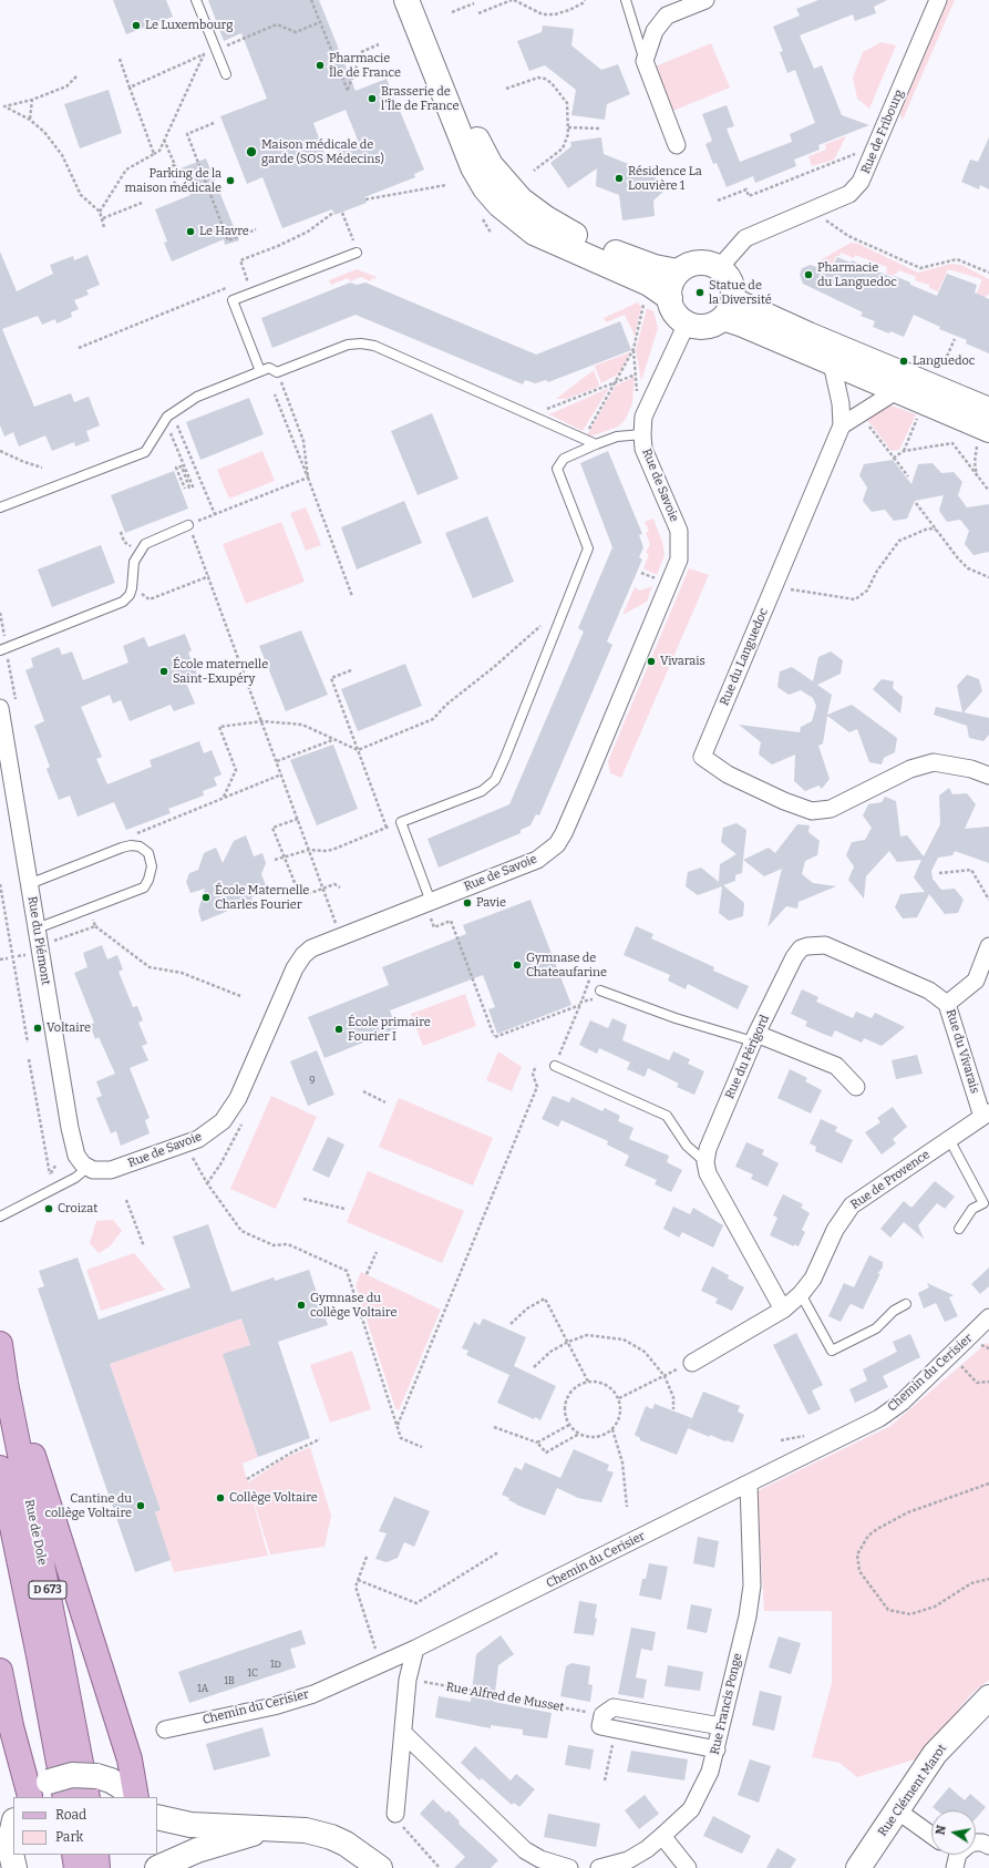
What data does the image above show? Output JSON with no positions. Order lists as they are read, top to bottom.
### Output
{
  "streets": {
    "main road": ["Rue de Dole", "D 673"],
    "street": [
      "Rue de Fribourg",
      "Rue de Savoie",
      "Rue du Languedoc",
      "Rue du Piémont",
      "Rue du Vivarais",
      "Rue du Périgord",
      "Rue de Provence",
      "Chemin du Cerisier",
      "Rue Francis Ponge",
      "Rue Clément Marot"
    ],
    "path": ["Rue Alfred de Musset"]
  },
  "crossings": [
    ["Rue de Fribourg", "Rue de Savoie"],
    ["Rue de Savoie", "Rue du Piémont"],
    ["Rue du Vivarais", "Rue du Périgord"],
    ["Rue du Vivarais", "Rue de Provence"],
    ["Chemin du Cerisier", "Rue Francis Ponge"]
  ],
  "places": [
    "Le Luxembourg",
    "Pharmacie Île de France",
    "Brasserie de l'Île de France",
    "Maison médicale de garde (SOS Médecins)",
    "Résidence La Louvière 1",
    "Parking de la maison médicale",
    "Le Havre",
    "Pharmacie du Languedoc",
    "Statue de la Diversité",
    "Languedoc",
    "Vivarais",
    "École maternelle Saint-Exupéry",
    "École Maternelle Charles Fourier",
    "Pavie",
    "Gymnase de Chateaufarine",
    "Voltaire",
    "École primaire Fourier I",
    "Croizat",
    "Gymnase du collège Voltaire",
    "Collège Voltaire",
    "Cantine du collège Voltaire"
  ],
  "house_numbers": [
    "9",
    "1D",
    "1C",
    "1B",
    "1A"
  ],
  "legend": ["Road", "Park"],
  "north": "left"
}
